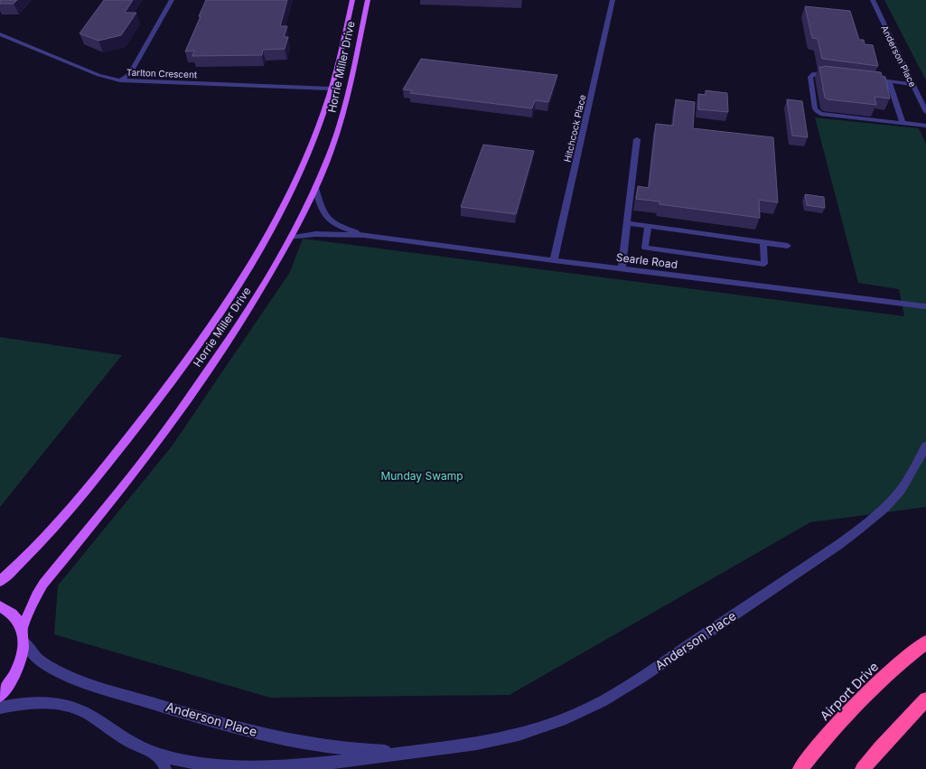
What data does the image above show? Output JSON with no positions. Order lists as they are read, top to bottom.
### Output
{
  "streets": {
    "highway": ["Airport Drive"],
    "main road": ["Horrie Miller Drive"],
    "street": [
      "Anderson Place",
      "Tarlton Crescent",
      "Hitchcock Place",
      "Searle Road"
    ]
  },
  "crossings": [
    ["Horrie Miller Drive", "Tarlton Crescent"],
    ["Horrie Miller Drive", "Searle Road"],
    ["Hitchcock Place", "Searle Road"]
  ],
  "parks": ["Munday Swamp"]
}
